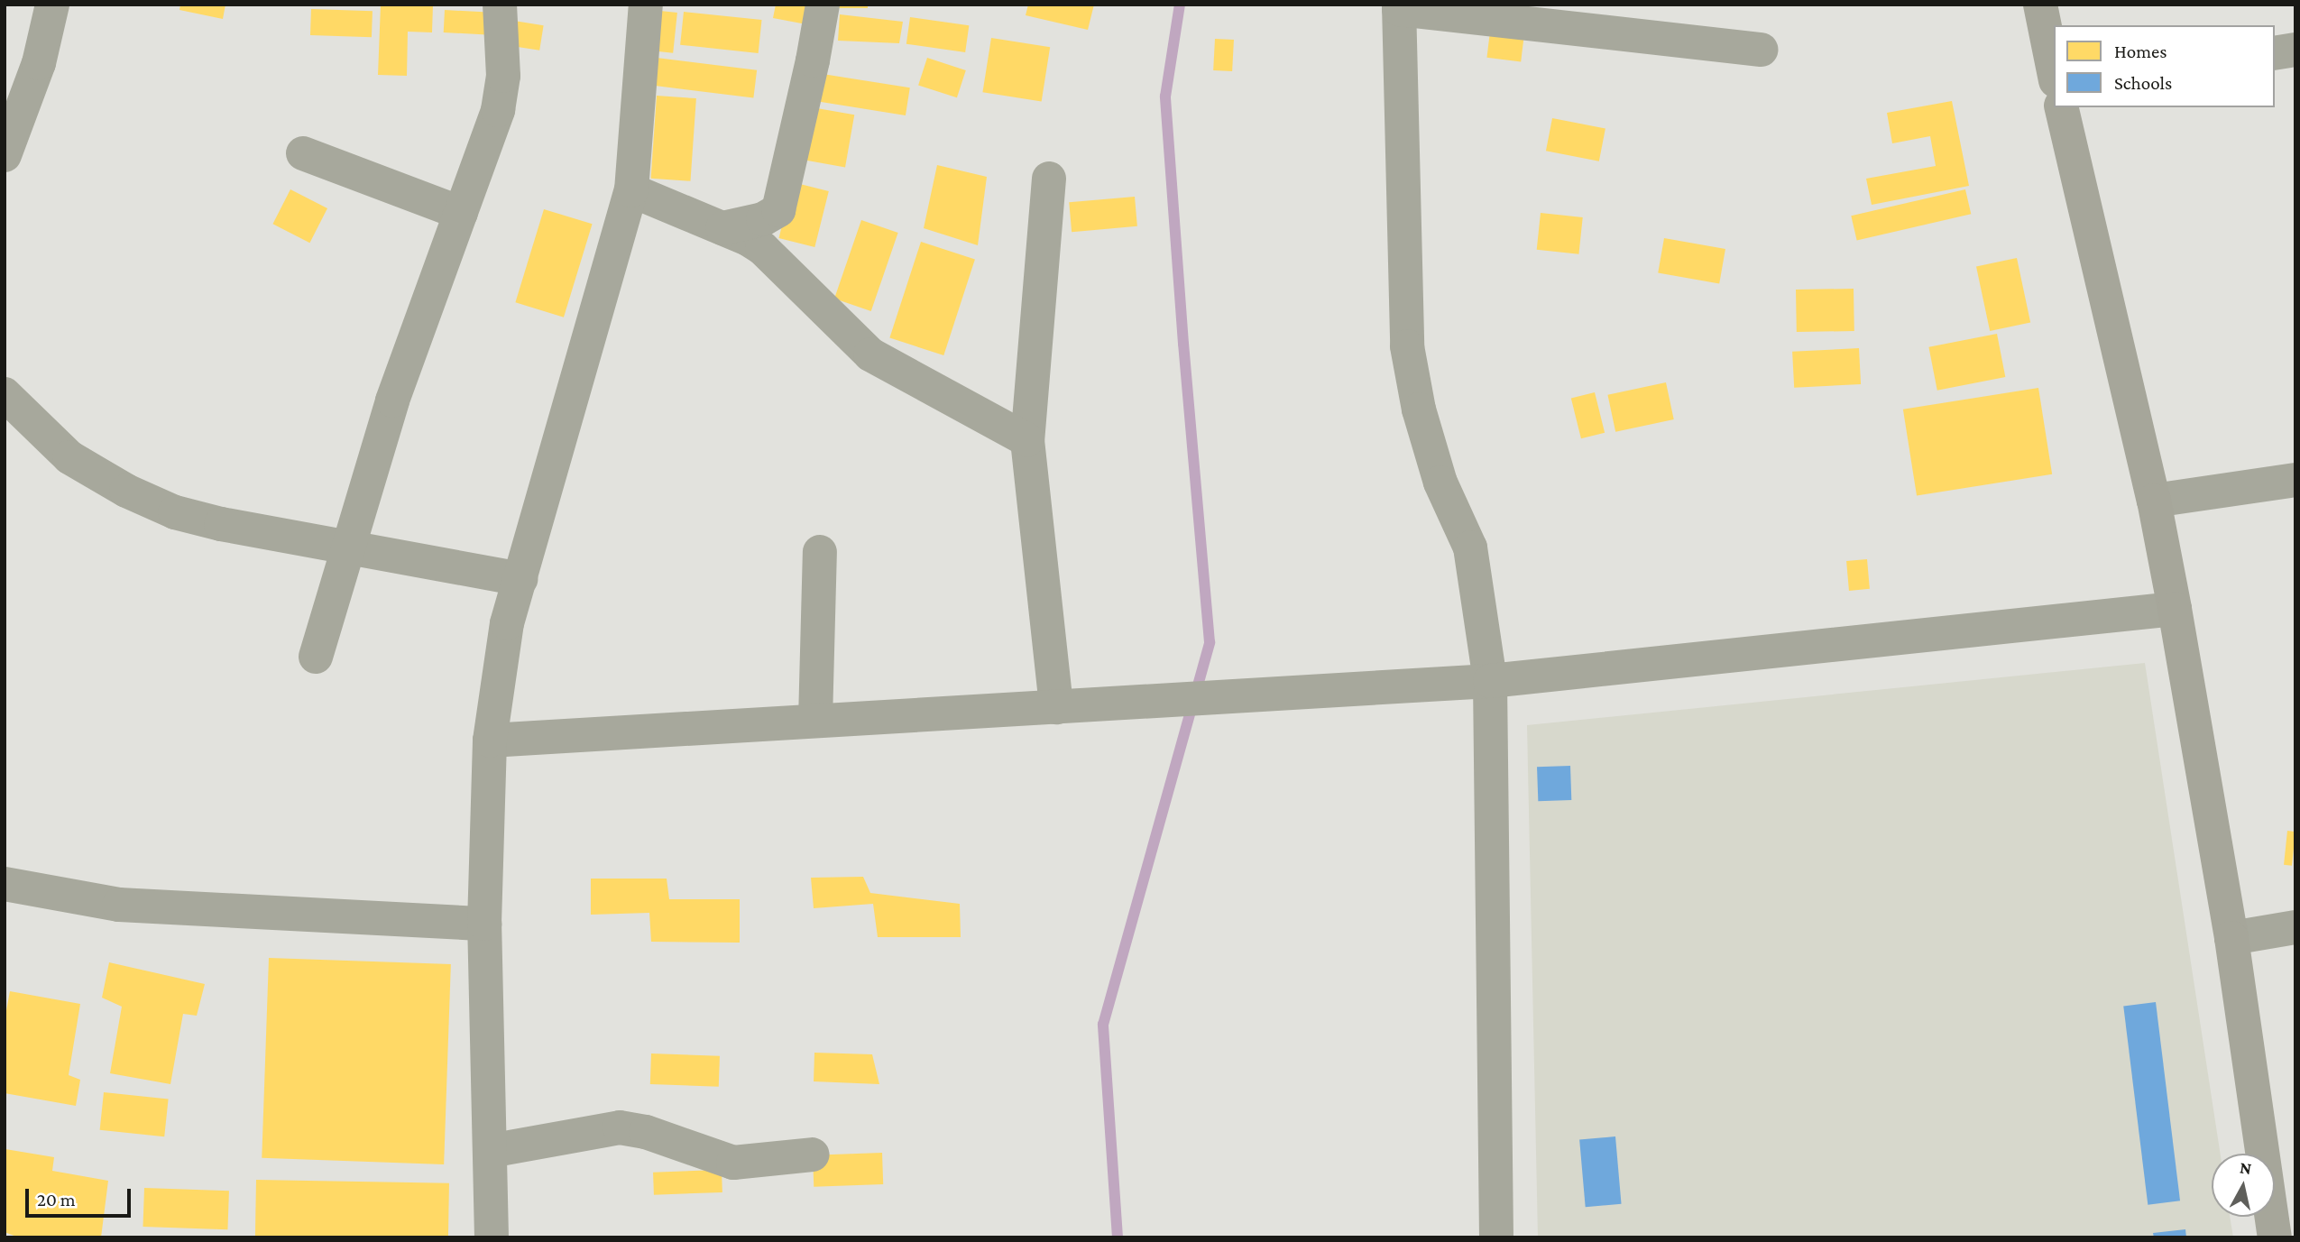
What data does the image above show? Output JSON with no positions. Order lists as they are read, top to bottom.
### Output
{
  "legend": ["Homes", "Schools"],
  "scale_bar": "20 m",
  "north": "top"
}
